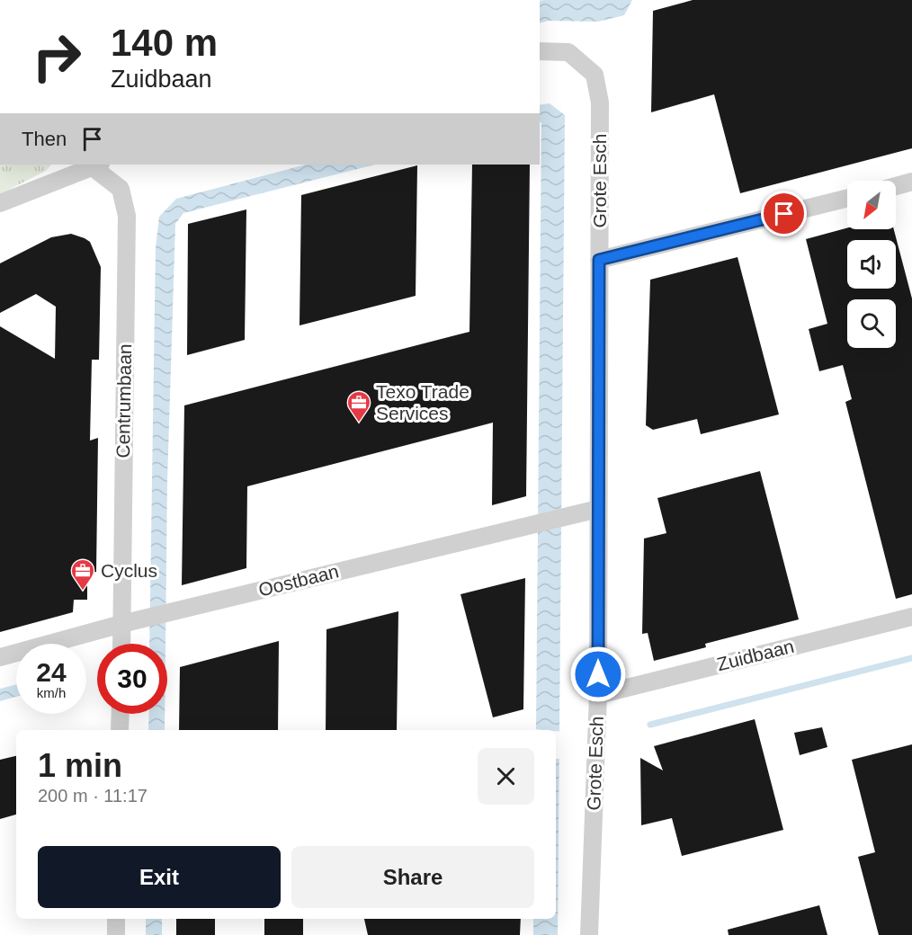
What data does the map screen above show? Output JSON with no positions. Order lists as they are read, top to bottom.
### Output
{
  "streets": {
    "street": [
      "Grote Esch",
      "Centrumbaan",
      "Oostbaan",
      "Zuidbaan"
    ]
  },
  "crossings": [
    ["Grote Esch", "Oostbaan"],
    ["Grote Esch", "Zuidbaan"],
    ["Centrumbaan", "Oostbaan"]
  ],
  "places": {
    "office": ["Texo Trade Services", "Cyclus"]
  },
  "north": "bottom left",
  "page": {
    "turn": ["140 m", "Zuidbaan"],
    "then": "Then",
    "speed": "24 km/h",
    "limit": "30",
    "heading": ["1 min", "200 m · 11:17"],
    "buttons": ["Exit", "Share"]
  }
}
